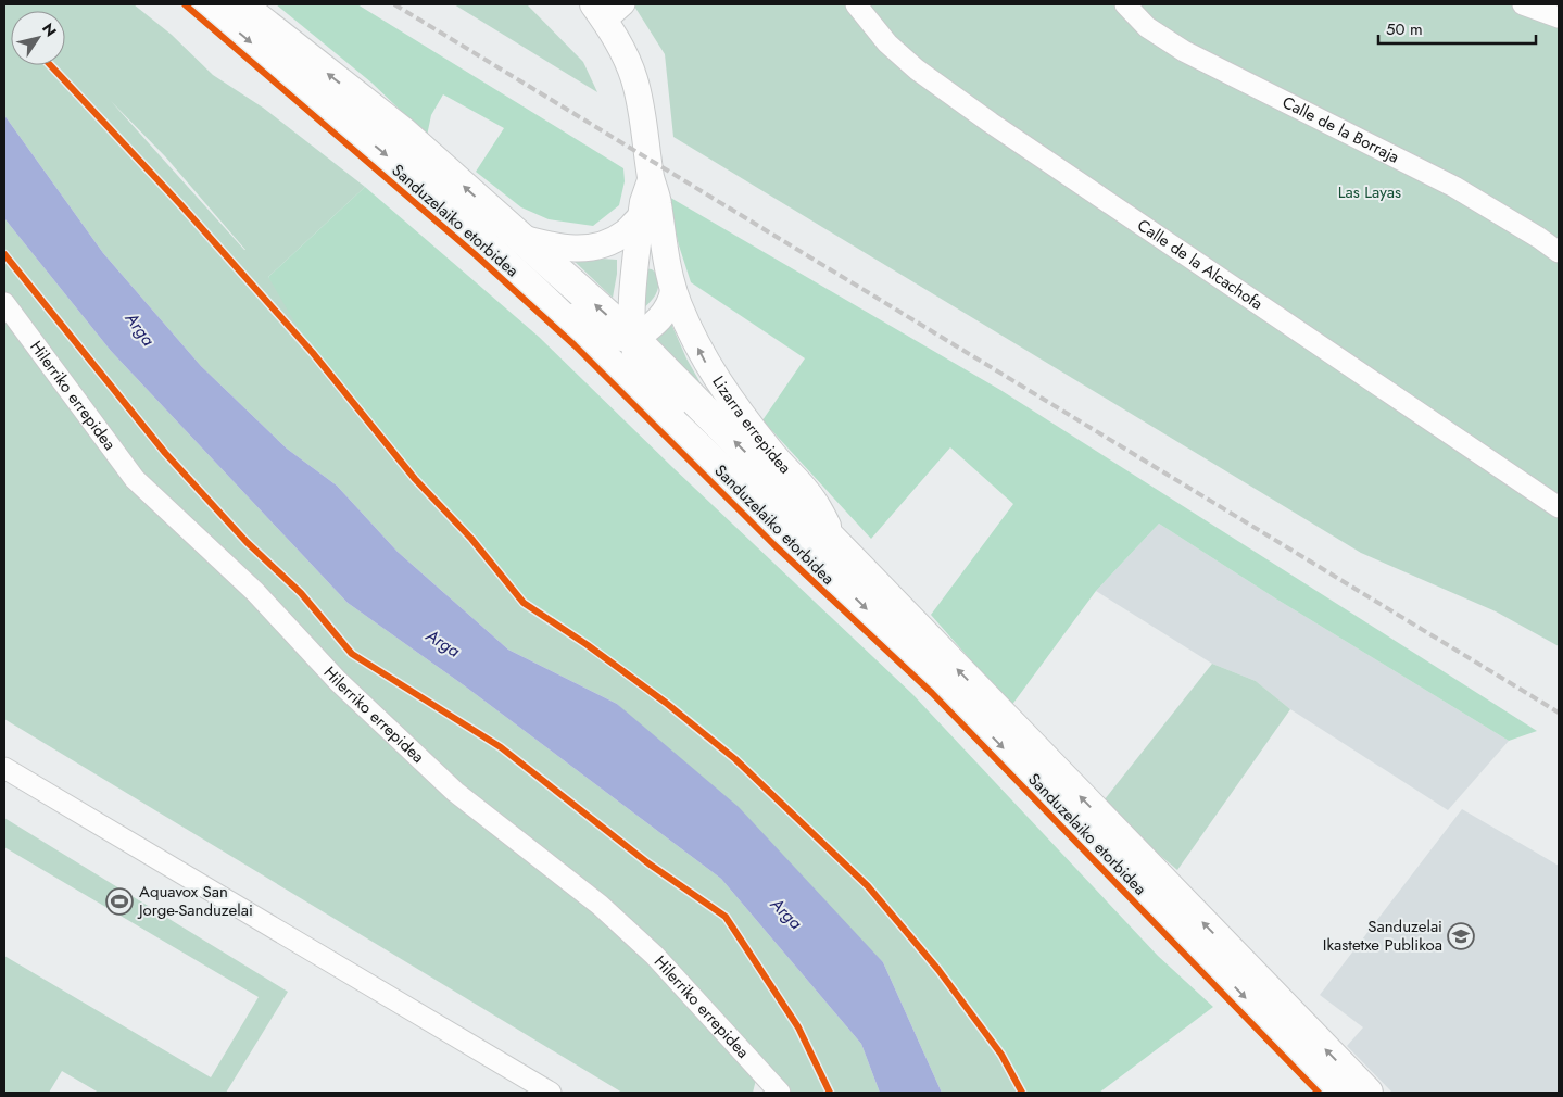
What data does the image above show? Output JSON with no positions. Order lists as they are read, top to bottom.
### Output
{
  "streets": {
    "main road": ["Sanduzelaiko etorbidea"],
    "street": [
      "Calle de la Borraja",
      "Calle de la Alcachofa",
      "Hilerriko errepidea",
      "Lizarra errepidea"
    ]
  },
  "crossings": [
    ["Sanduzelaiko etorbidea", "Lizarra errepidea"]
  ],
  "one_way": ["Lizarra errepidea"],
  "water": ["Arga"],
  "parks": ["Las Layas"],
  "places": {
    "sports": ["Aquavox San Jorge-Sanduzelai"],
    "school or university": ["Sanduzelai Ikastetxe Publikoa"]
  },
  "scale_bar": "50 m",
  "north": "top right"
}
